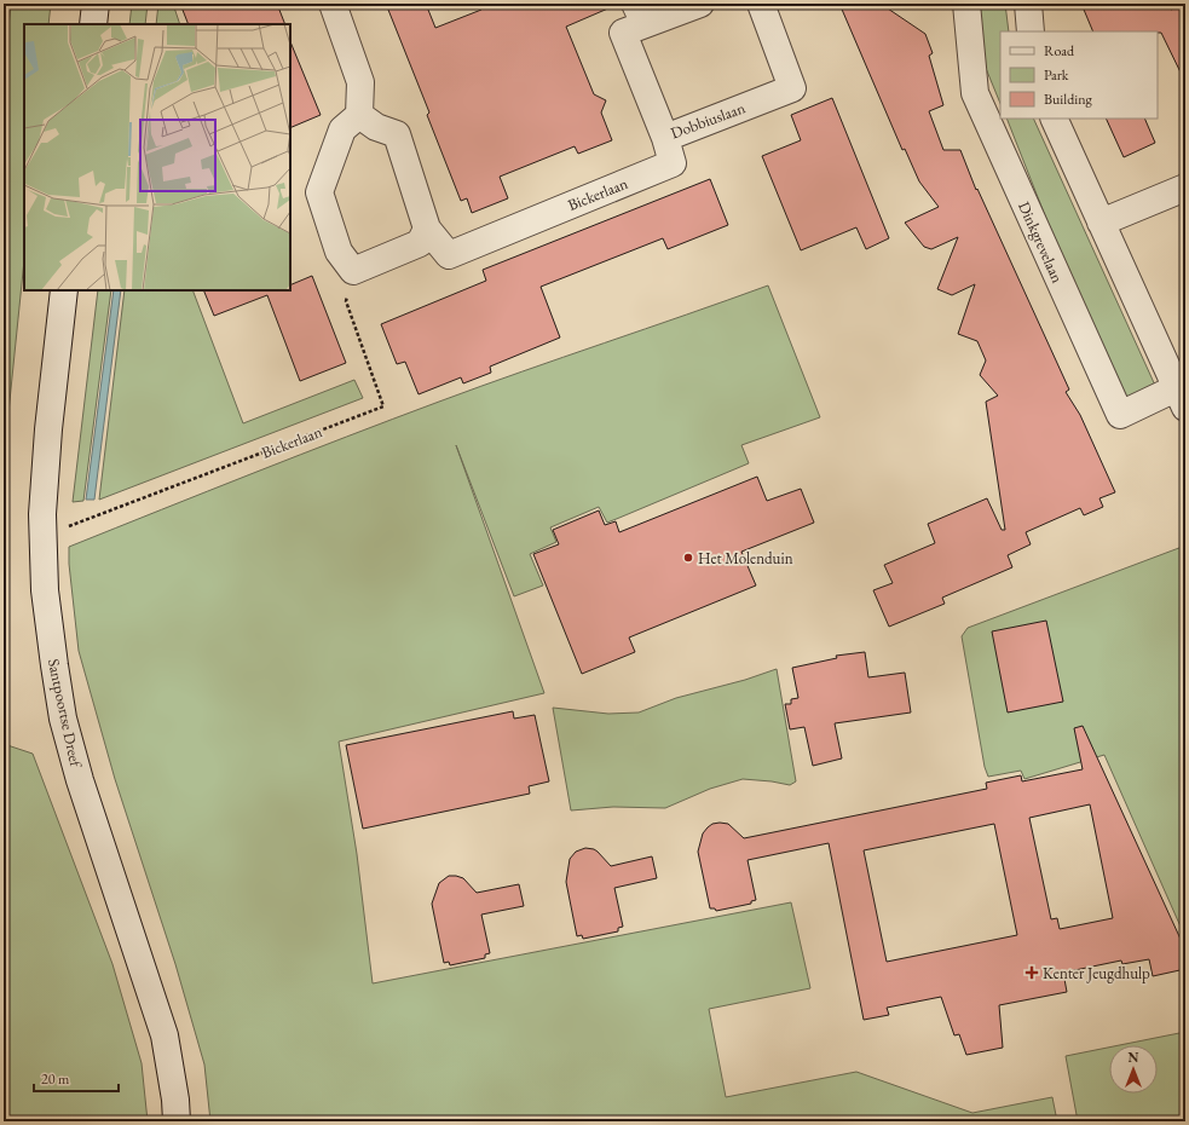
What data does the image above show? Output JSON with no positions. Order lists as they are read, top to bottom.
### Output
{
  "streets": {
    "street": [
      "Dobbiuslaan",
      "Bickerlaan",
      "Dinkgrevelaan",
      "Santpoortse Dreef"
    ]
  },
  "crossings": [
    ["Dobbiuslaan", "Bickerlaan"]
  ],
  "places": {
    "other": ["Het Molenduin"],
    "health": ["Kenter Jeugdhulp"]
  },
  "legend": ["Road", "Park", "Building"],
  "scale_bar": "20 m",
  "north": "top"
}
